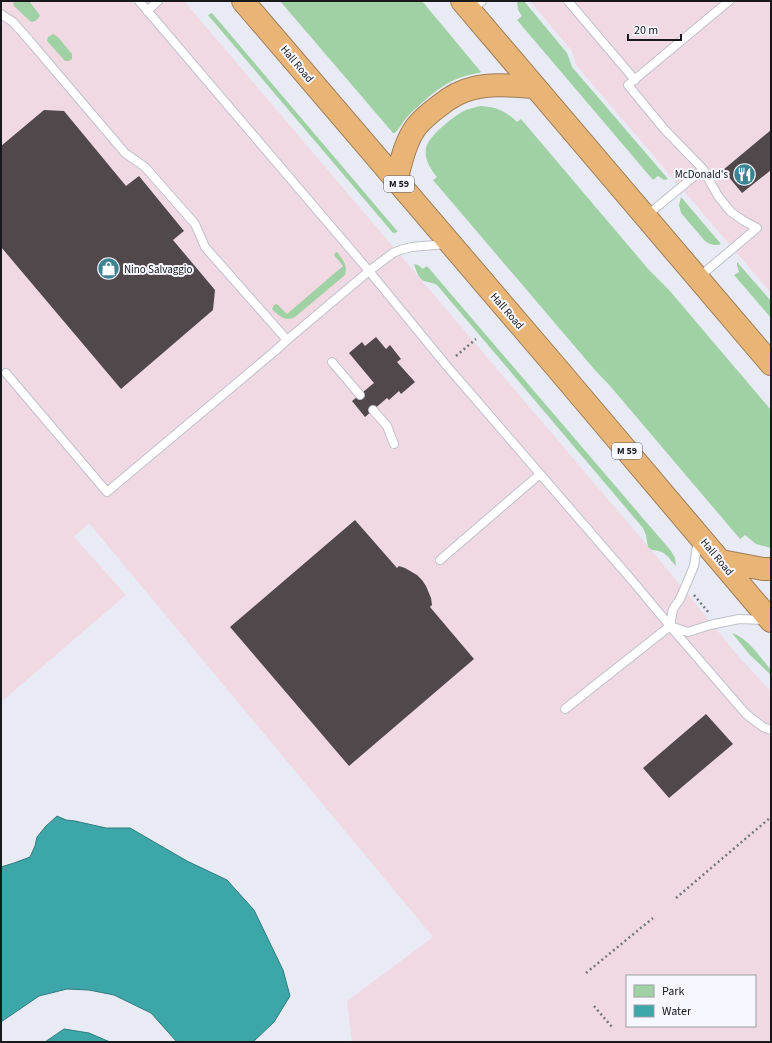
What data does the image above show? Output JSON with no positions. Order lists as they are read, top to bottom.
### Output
{
  "streets": {
    "highway": ["Hall Road", "M 59"]
  },
  "places": {
    "restaurant": ["McDonald's"],
    "shop": ["Nino Salvaggio"]
  },
  "legend": ["Park", "Water"],
  "scale_bar": "20 m"
}
